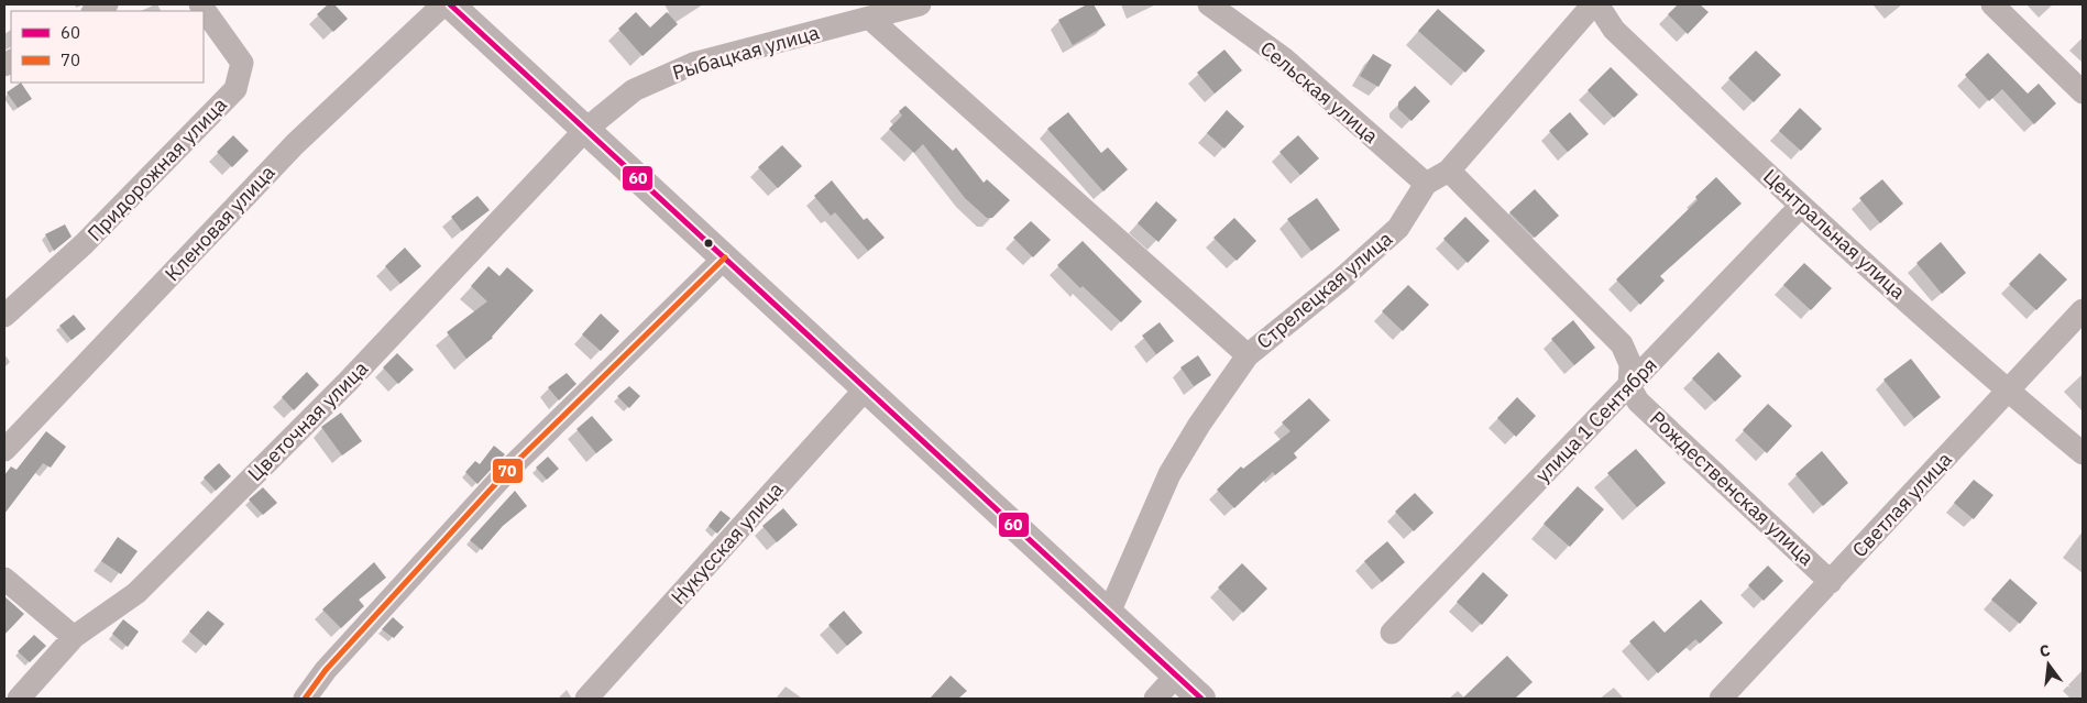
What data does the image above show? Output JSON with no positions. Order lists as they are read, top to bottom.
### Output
{
  "streets": {
    "street": [
      "Рыбацкая улица",
      "Сельская улица",
      "Придорожная улица",
      "Кленовая улица",
      "Центральная улица",
      "Стрелецкая улица",
      "улица 1 Сентября",
      "Цветочная улица",
      "Рождественская улица",
      "Светлая улица",
      "Нукусская улица"
    ]
  },
  "crossings": [
    ["Рыбацкая улица", "Цветочная улица"],
    ["Сельская улица", "Стрелецкая улица"],
    ["Центральная улица", "улица 1 Сентября"],
    ["Центральная улица", "Светлая улица"],
    ["улица 1 Сентября", "Рождественская улица"],
    ["Рождественская улица", "Светлая улица"]
  ],
  "lines": ["transit line 60", "transit line 70"],
  "legend": ["60", "70"],
  "north": "top"
}
